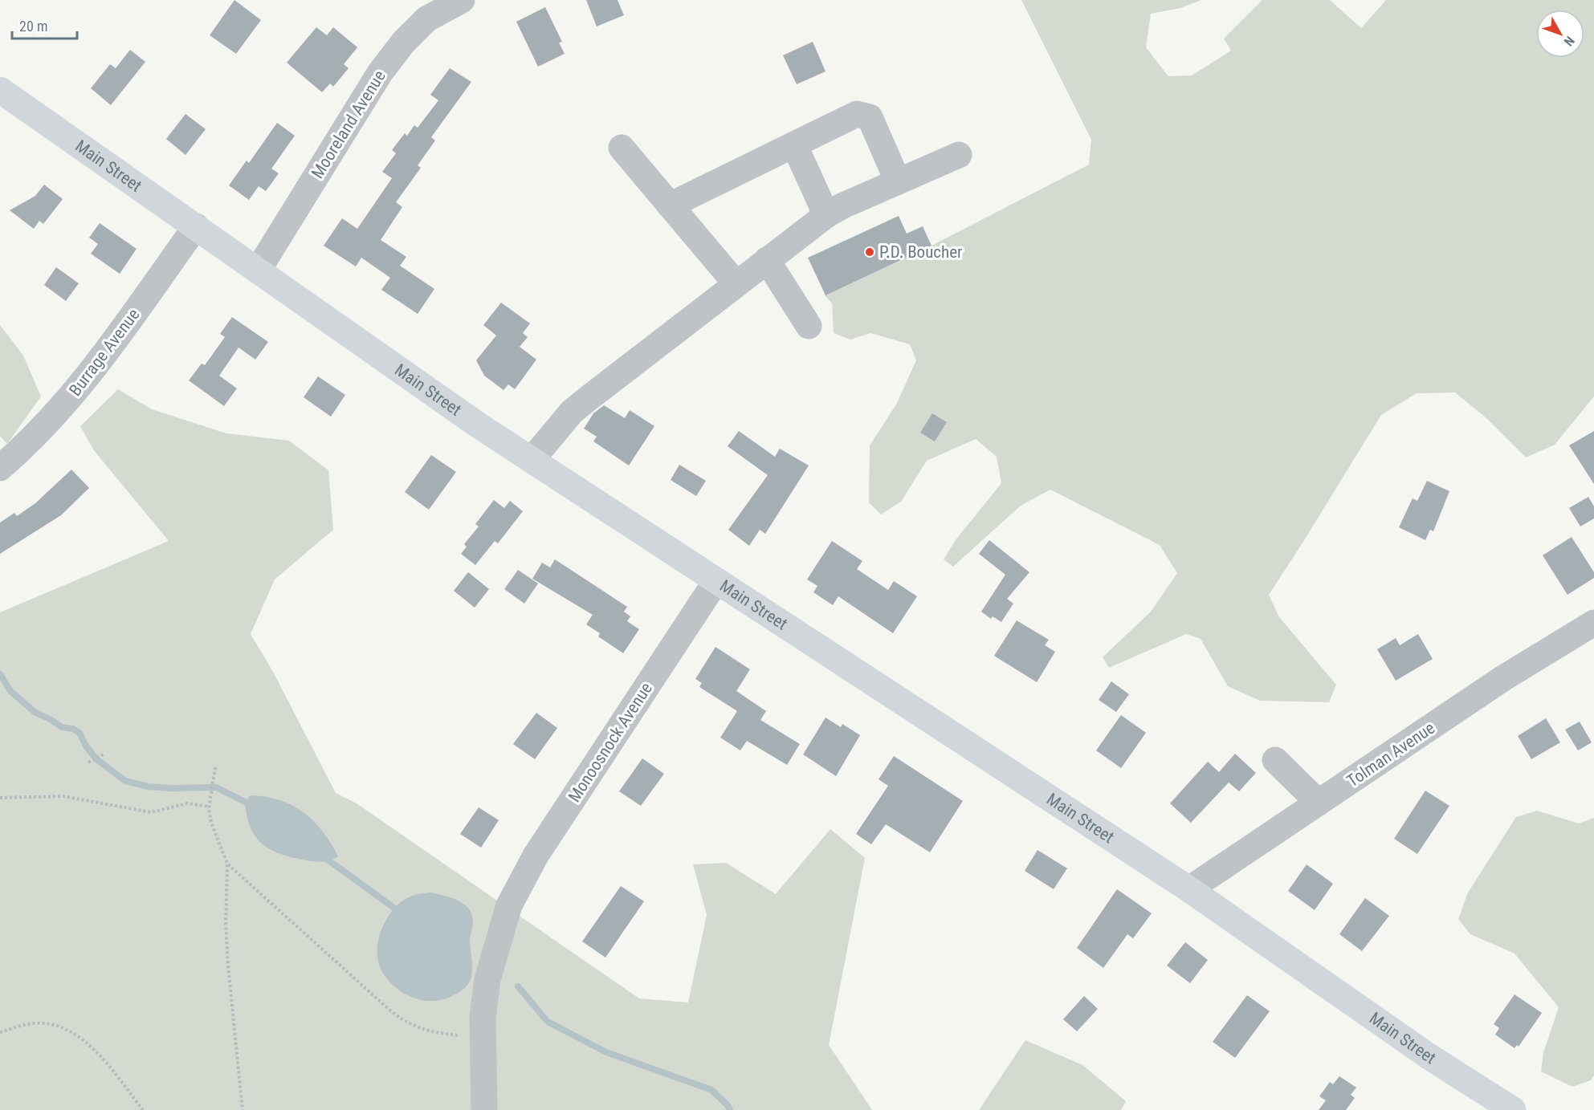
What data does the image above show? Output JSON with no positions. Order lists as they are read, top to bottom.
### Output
{
  "streets": {
    "main road": ["Main Street"],
    "street": [
      "Mooreland Avenue",
      "Burrage Avenue",
      "Monoosnock Avenue",
      "Tolman Avenue"
    ]
  },
  "crossings": [
    ["Mooreland Avenue", "Main Street"],
    ["Main Street", "Burrage Avenue"],
    ["Main Street", "Monoosnock Avenue"],
    ["Main Street", "Tolman Avenue"]
  ],
  "places": ["P.D. Boucher"],
  "scale_bar": "20 m",
  "north": "bottom right"
}
